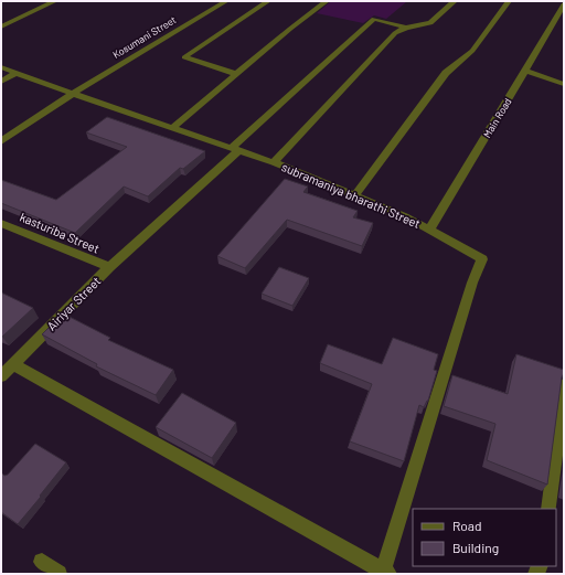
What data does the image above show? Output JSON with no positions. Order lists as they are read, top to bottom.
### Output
{
  "streets": {
    "street": [
      "Kosumani Street",
      "Main Road",
      "subramaniya bharathi Street",
      "kasturiba Street",
      "Airiyar Street"
    ]
  },
  "crossings": [
    ["Kosumani Street", "subramaniya bharathi Street"],
    ["Main Road", "subramaniya bharathi Street"],
    ["subramaniya bharathi Street", "Airiyar Street"],
    ["kasturiba Street", "Airiyar Street"]
  ],
  "legend": ["Road", "Building"]
}
